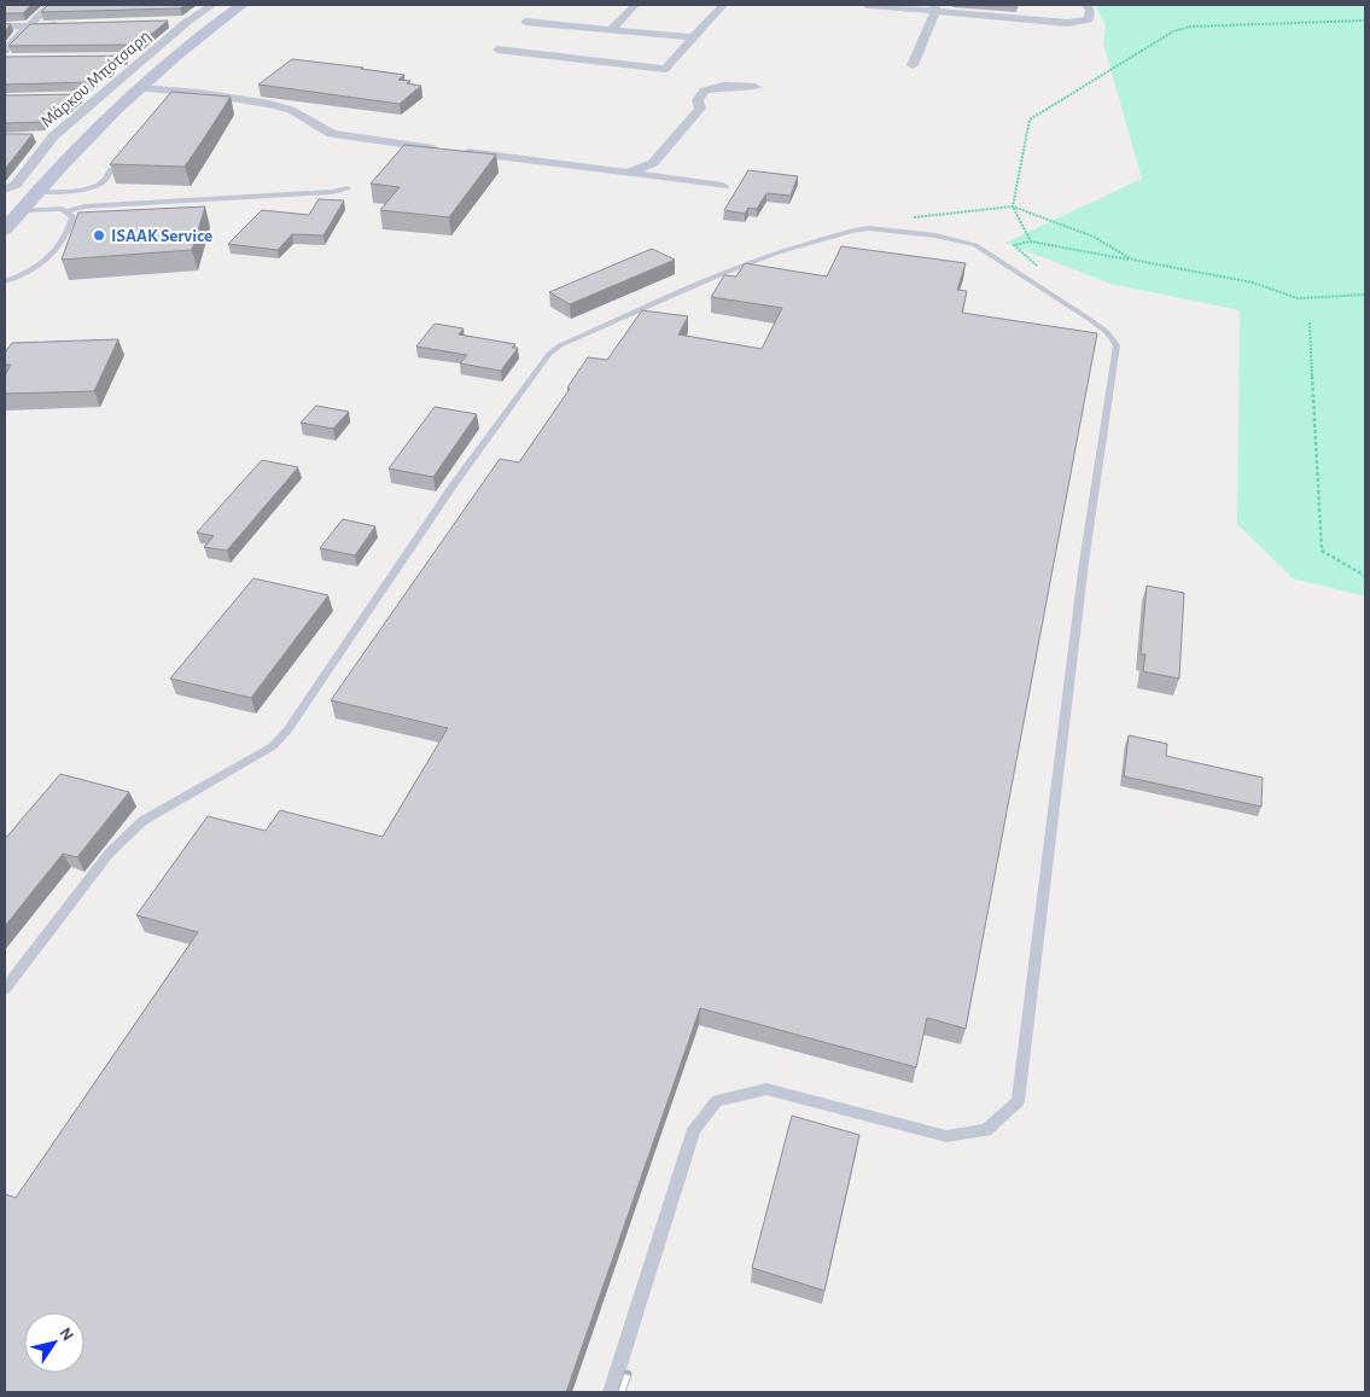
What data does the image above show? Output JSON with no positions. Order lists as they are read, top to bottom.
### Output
{
  "streets": {
    "street": ["Μάρκου Μπότσαρη"]
  },
  "places": ["ISAAK Service"],
  "north": "top right"
}
